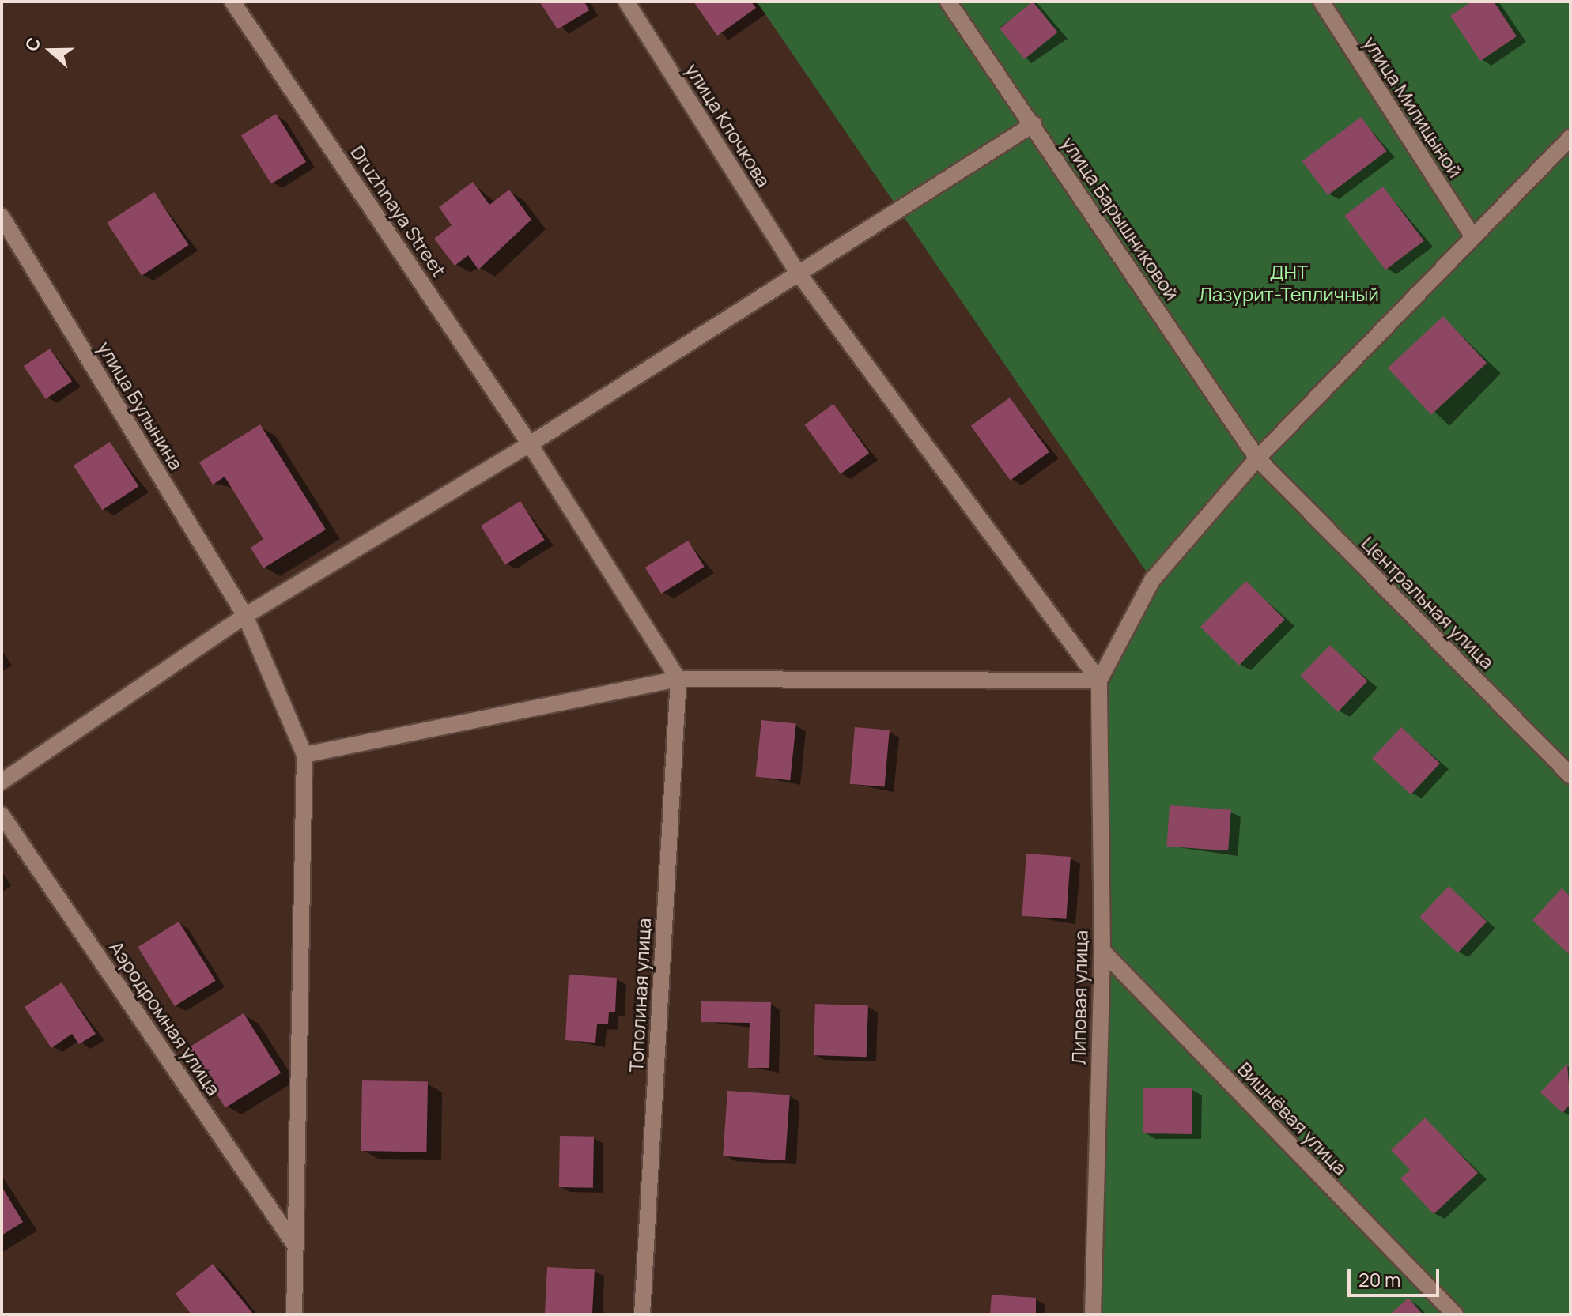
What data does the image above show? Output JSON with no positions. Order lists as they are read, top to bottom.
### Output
{
  "streets": {
    "street": [
      "улица Милицыной",
      "улица Клочкова",
      "Druzhnaya Street",
      "улица Барышниковой",
      "улица Булынина",
      "Центральная улица",
      "Тополиная улица",
      "Липовая улица",
      "Аэродромная улица",
      "Вишнёвая улица"
    ]
  },
  "crossings": [
    ["улица Клочкова", "Липовая улица"],
    ["Druzhnaya Street", "Тополиная улица"],
    ["улица Барышниковой", "Центральная улица"],
    ["Липовая улица", "Вишнёвая улица"]
  ],
  "parks": ["ДНТ Лазурит-Тепличный"],
  "scale_bar": "20 m",
  "north": "left"
}
